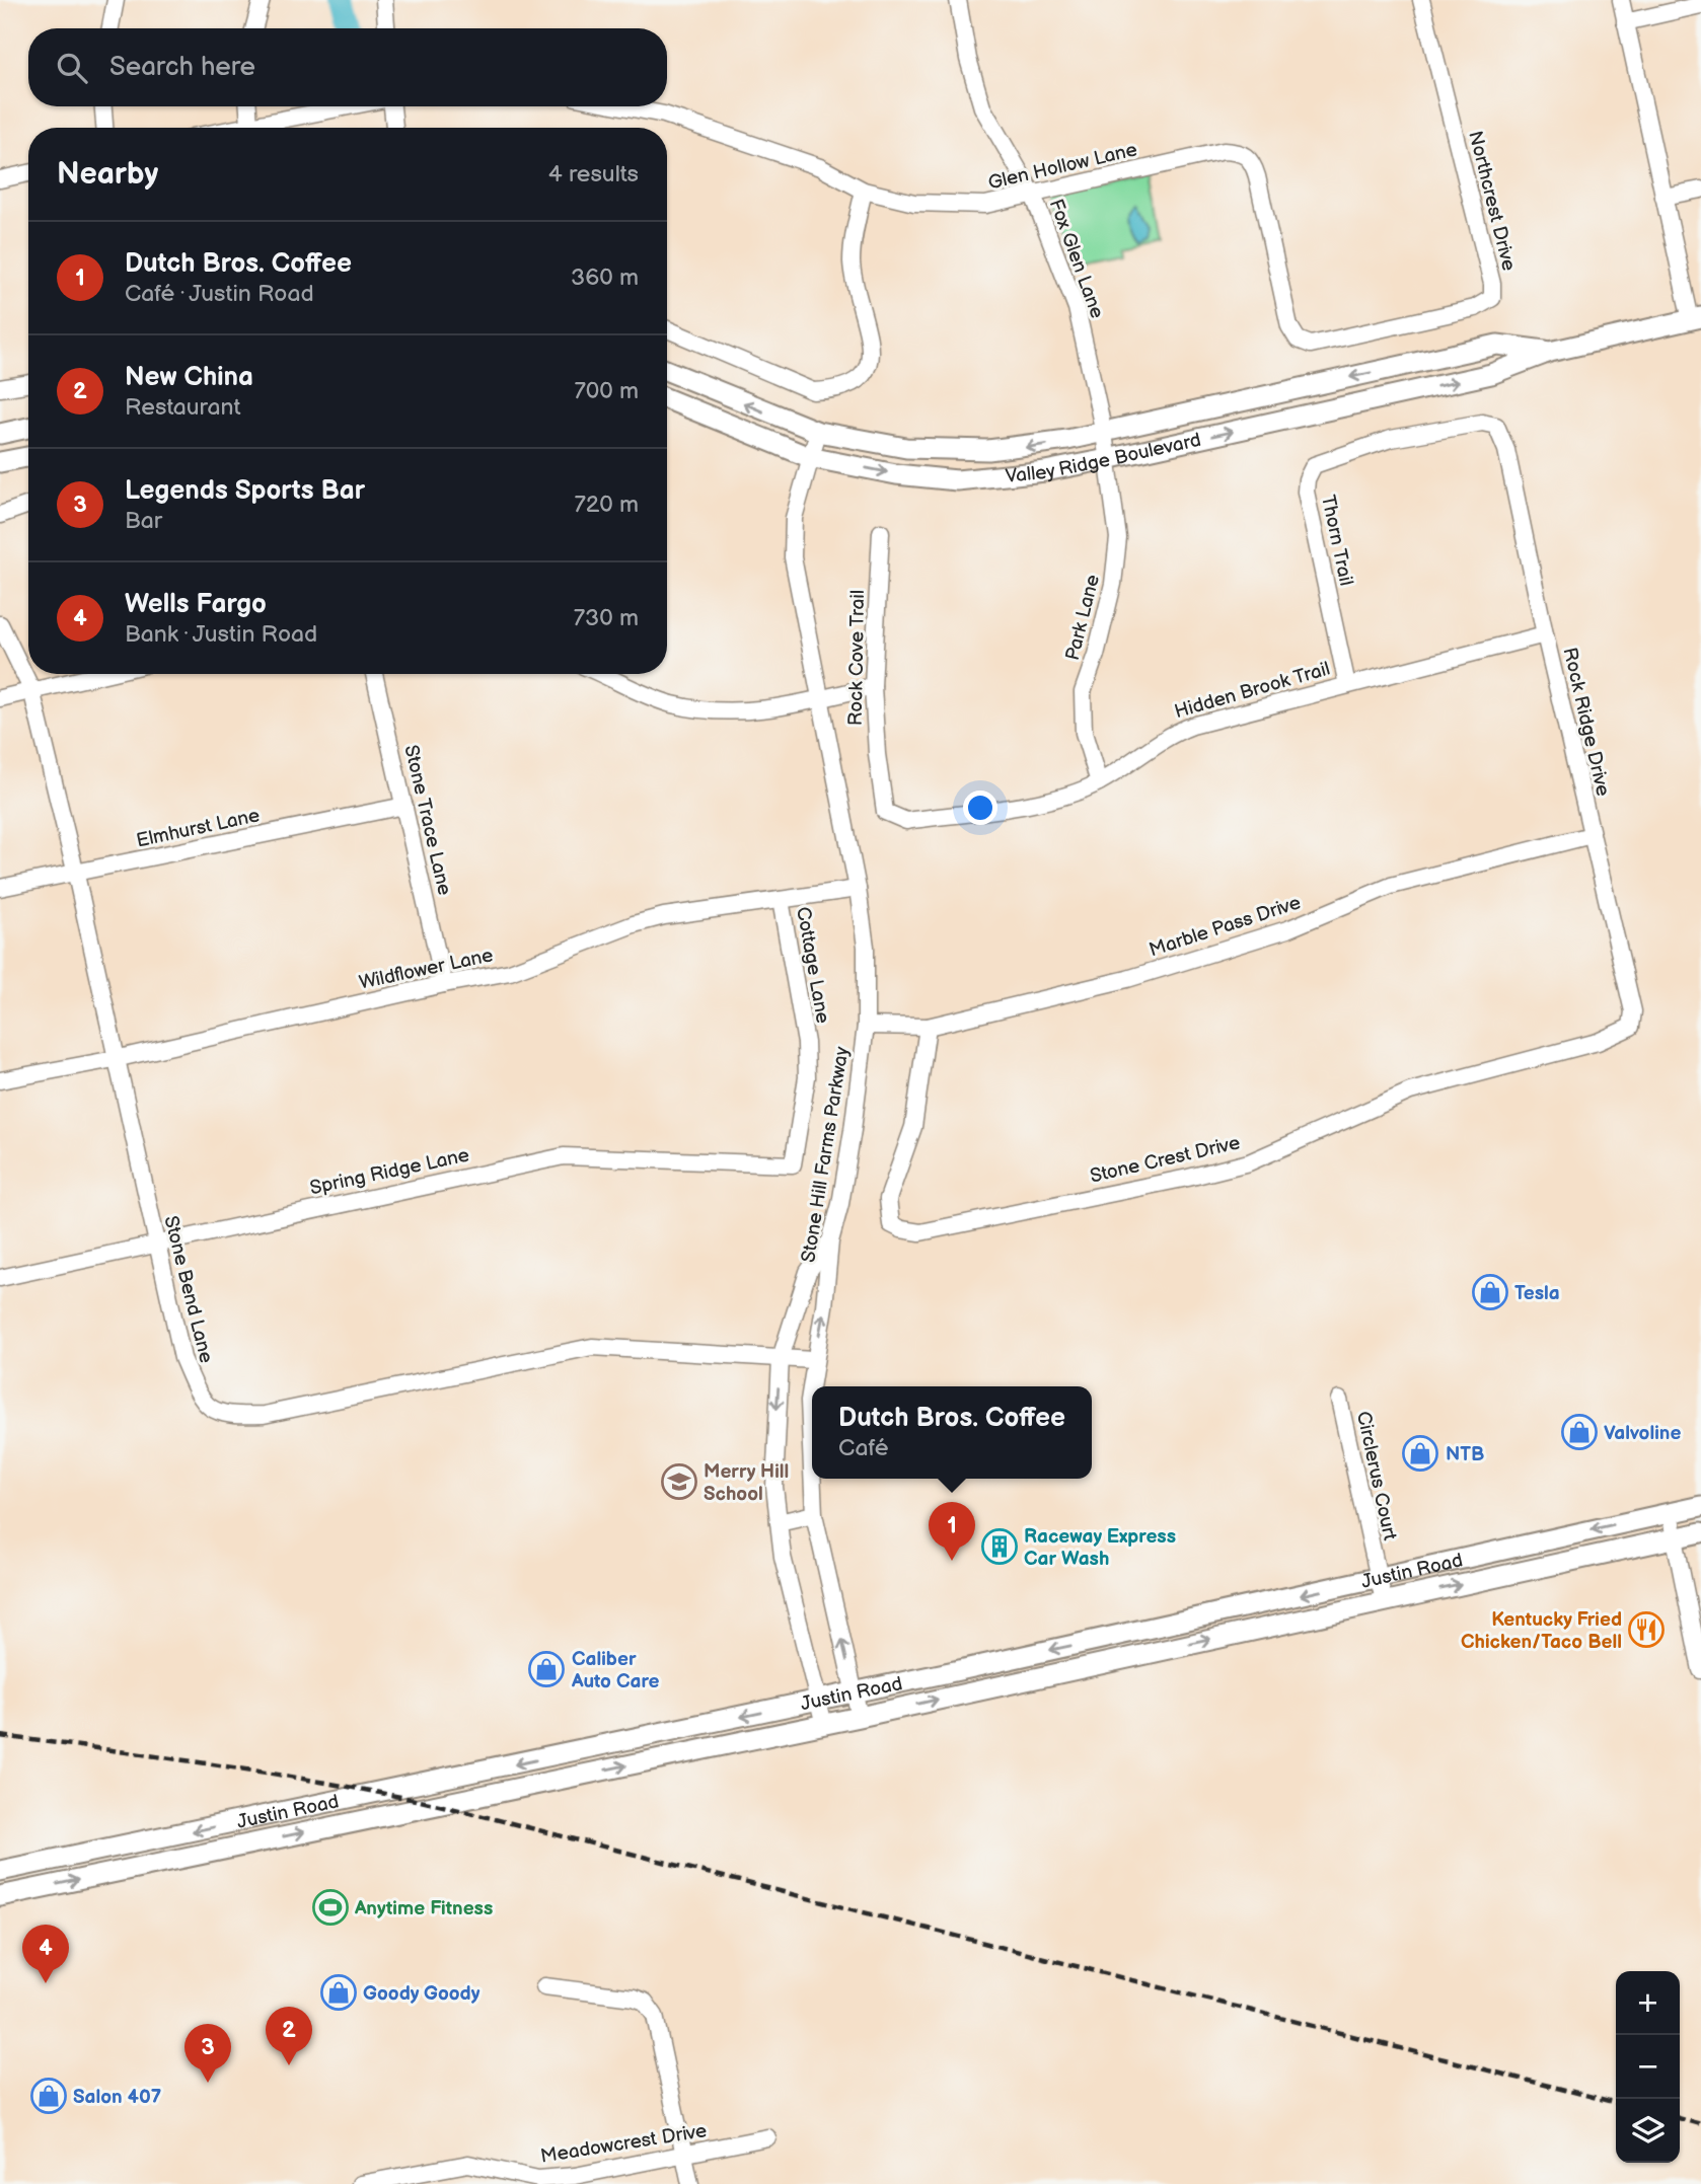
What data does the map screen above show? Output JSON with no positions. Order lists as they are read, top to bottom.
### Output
{
  "streets": {
    "main road": ["Valley Ridge Boulevard", "Justin Road"],
    "street": [
      "Glen Hollow Lane",
      "Northcrest Drive",
      "Fox Glen Lane",
      "Thorn Trail",
      "Park Lane",
      "Rock Cove Trail",
      "Hidden Brook Trail",
      "Rock Ridge Drive",
      "Stone Trace Lane",
      "Elmhurst Lane",
      "Marble Pass Drive",
      "Cottage Lane",
      "Wildflower Lane",
      "Stone Hill Farms Parkway",
      "Stone Crest Drive",
      "Spring Ridge Lane",
      "Stone Bend Lane",
      "Circlerus Court",
      "Meadowcrest Drive"
    ]
  },
  "crossings": [
    ["Glen Hollow Lane", "Northcrest Drive"],
    ["Glen Hollow Lane", "Fox Glen Lane"],
    ["Fox Glen Lane", "Valley Ridge Boulevard"],
    ["Fox Glen Lane", "Park Lane"],
    ["Valley Ridge Boulevard", "Park Lane"],
    ["Valley Ridge Boulevard", "Stone Hill Farms Parkway"],
    ["Thorn Trail", "Hidden Brook Trail"],
    ["Thorn Trail", "Rock Ridge Drive"],
    ["Park Lane", "Hidden Brook Trail"],
    ["Rock Cove Trail", "Hidden Brook Trail"],
    ["Hidden Brook Trail", "Rock Ridge Drive"],
    ["Rock Ridge Drive", "Marble Pass Drive"],
    ["Rock Ridge Drive", "Stone Crest Drive"],
    ["Stone Trace Lane", "Elmhurst Lane"],
    ["Stone Trace Lane", "Wildflower Lane"],
    ["Elmhurst Lane", "Stone Bend Lane"],
    ["Marble Pass Drive", "Stone Hill Farms Parkway"],
    ["Marble Pass Drive", "Stone Crest Drive"],
    ["Cottage Lane", "Wildflower Lane"],
    ["Cottage Lane", "Spring Ridge Lane"],
    ["Wildflower Lane", "Stone Hill Farms Parkway"],
    ["Wildflower Lane", "Stone Bend Lane"],
    ["Stone Hill Farms Parkway", "Stone Bend Lane"],
    ["Stone Hill Farms Parkway", "Justin Road"],
    ["Spring Ridge Lane", "Stone Bend Lane"],
    ["Circlerus Court", "Justin Road"]
  ],
  "places": {
    "shop": [
      "Tesla",
      "Valvoline",
      "NTB",
      "Caliber Auto Care",
      "Goody Goody",
      "Salon 407"
    ],
    "school or university": ["Merry Hill School"],
    "building": ["Raceway Express Car Wash"],
    "restaurant": ["Kentucky Fried Chicken/Taco Bell"],
    "sports": ["Anytime Fitness"]
  },
  "page": {
    "search": "Search here",
    "heading": ["Nearby", "4 results"],
    "list": [
      {
        "mark": "1",
        "name": "Dutch Bros. Coffee",
        "note": "Café · Justin Road",
        "value": "360 m"
      },
      {
        "mark": "2",
        "name": "New China",
        "note": "Restaurant",
        "value": "700 m"
      },
      {
        "mark": "3",
        "name": "Legends Sports Bar",
        "note": "Bar",
        "value": "720 m"
      },
      {
        "mark": "4",
        "name": "Wells Fargo",
        "note": "Bank · Justin Road",
        "value": "730 m"
      }
    ],
    "popup": ["Dutch Bros. Coffee", "Café"],
    "pins": [
      "1",
      "4",
      "2",
      "3"
    ],
    "map_buttons": ["+", "−"]
  }
}
